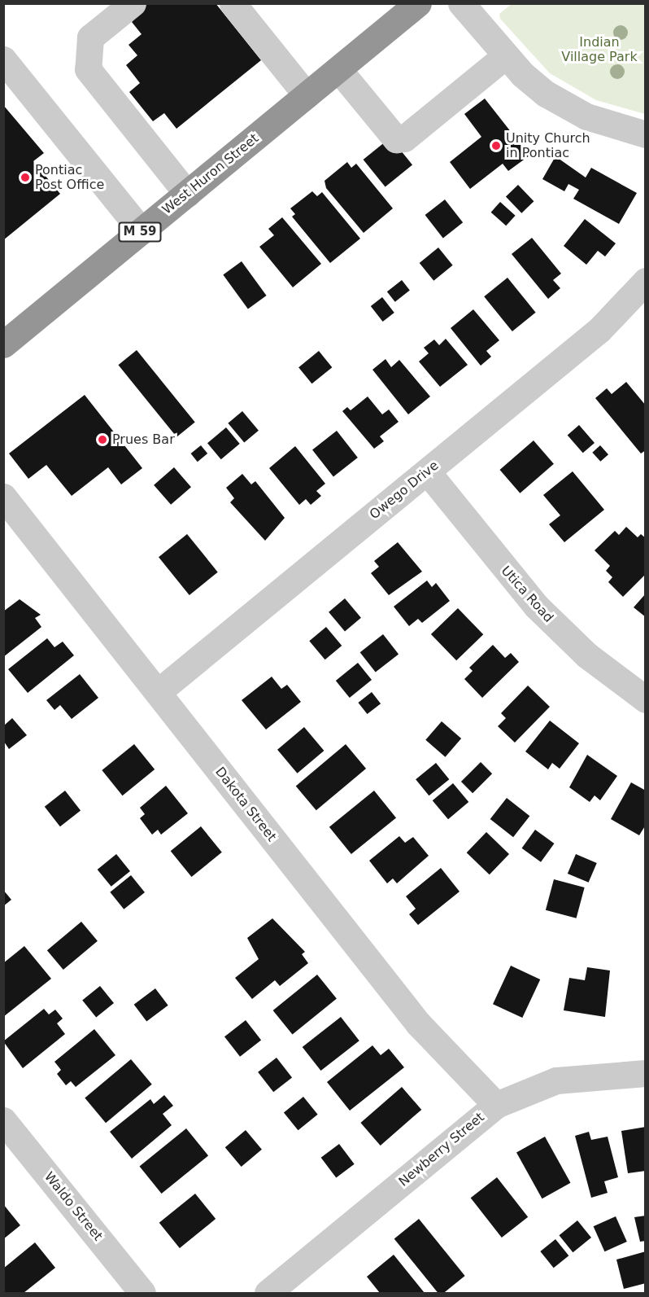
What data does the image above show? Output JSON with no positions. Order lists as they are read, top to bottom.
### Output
{
  "streets": {
    "highway": ["West Huron Street", "M 59"],
    "street": [
      "Owego Drive",
      "Utica Road",
      "Dakota Street",
      "Newberry Street",
      "Waldo Street"
    ]
  },
  "crossings": [
    ["Owego Drive", "Utica Road"],
    ["Owego Drive", "Dakota Street"],
    ["Dakota Street", "Newberry Street"]
  ],
  "parks": ["Indian Village Park"],
  "places": ["Unity Church in Pontiac", "Pontiac Post Office", "Prues Bar"]
}
